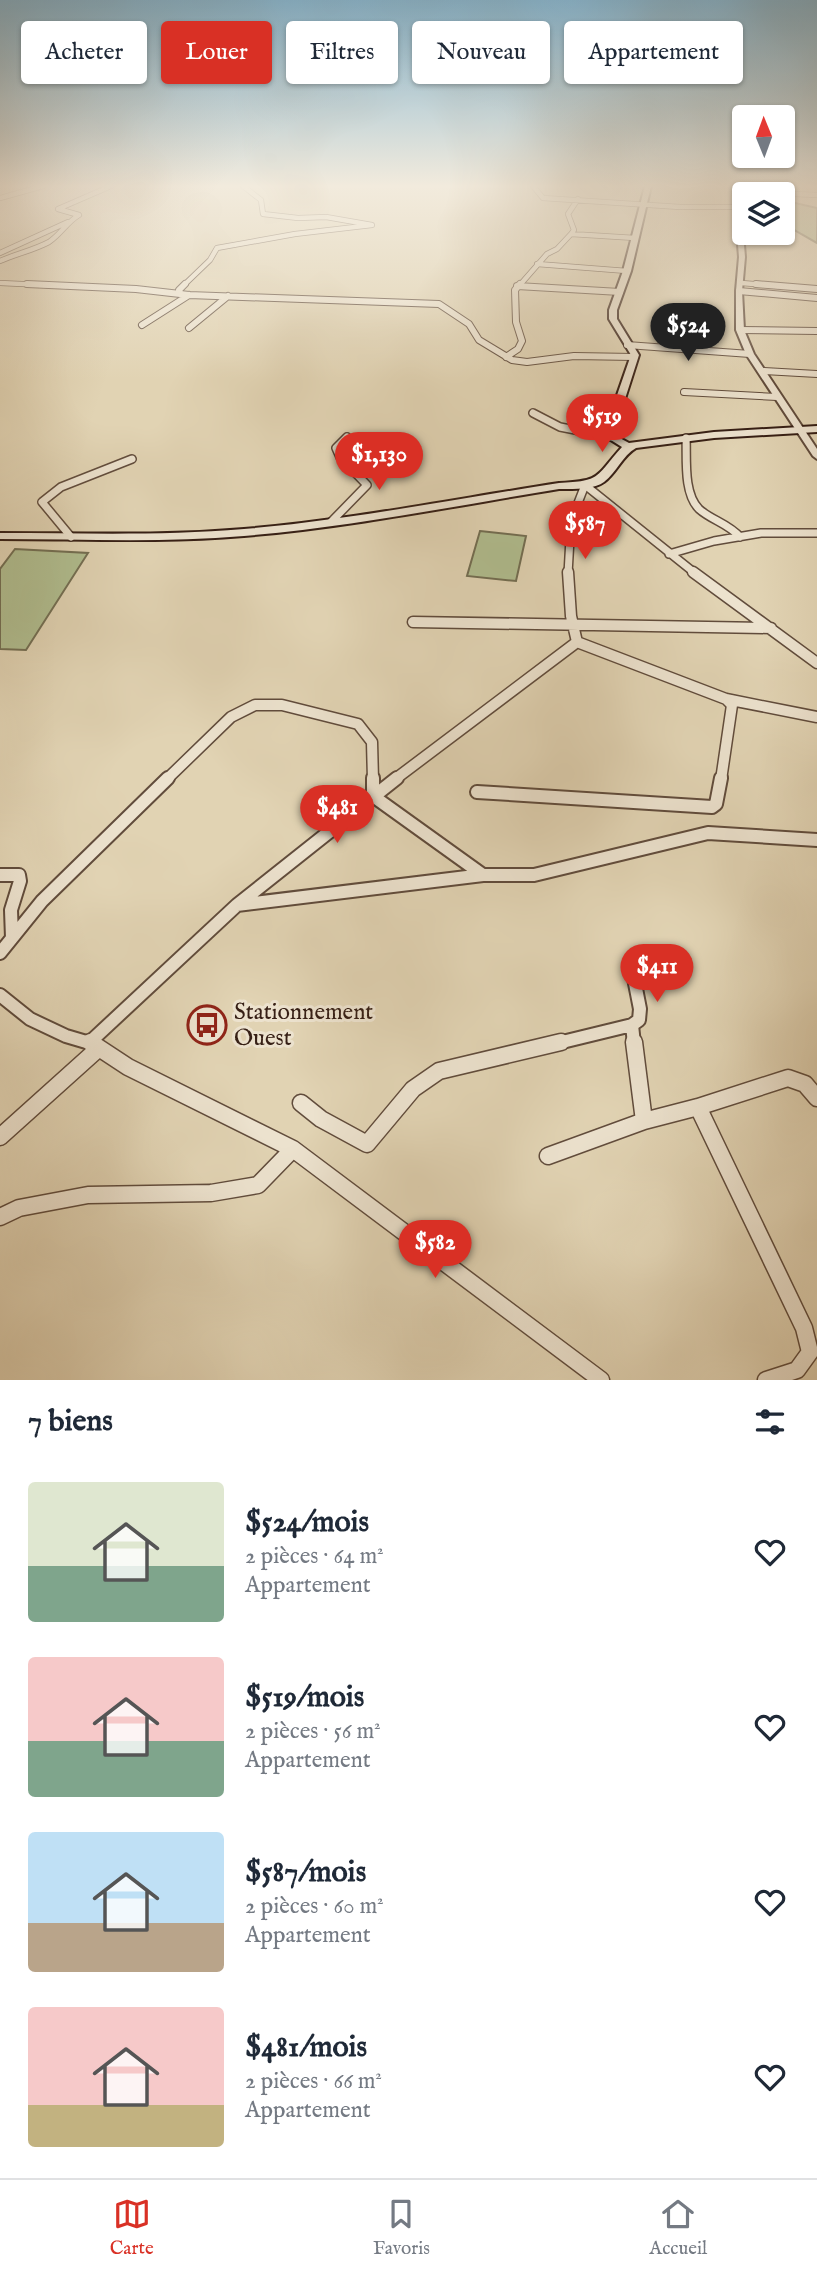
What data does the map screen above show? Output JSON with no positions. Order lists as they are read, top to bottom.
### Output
{
  "places": {
    "bus stop": ["Stationnement Ouest"]
  },
  "north": "top",
  "page": {
    "chip": [
      "Acheter",
      "Louer",
      "Filtres",
      "Nouveau",
      "Appartement"
    ],
    "price": [
      "$524",
      "$519",
      "$1,130",
      "$587",
      "$481",
      "$411",
      "$582"
    ],
    "heading": "7 biens",
    "list": [
      {
        "name": "$524/mois",
        "note": "2 pièces · 64 m² · Appartement"
      },
      {
        "name": "$519/mois",
        "note": "2 pièces · 56 m² · Appartement"
      },
      {
        "name": "$587/mois",
        "note": "2 pièces · 60 m² · Appartement"
      },
      {
        "name": "$481/mois",
        "note": "2 pièces · 66 m² · Appartement"
      }
    ],
    "tabs": ["Carte", "Favoris", "Accueil"]
  }
}
